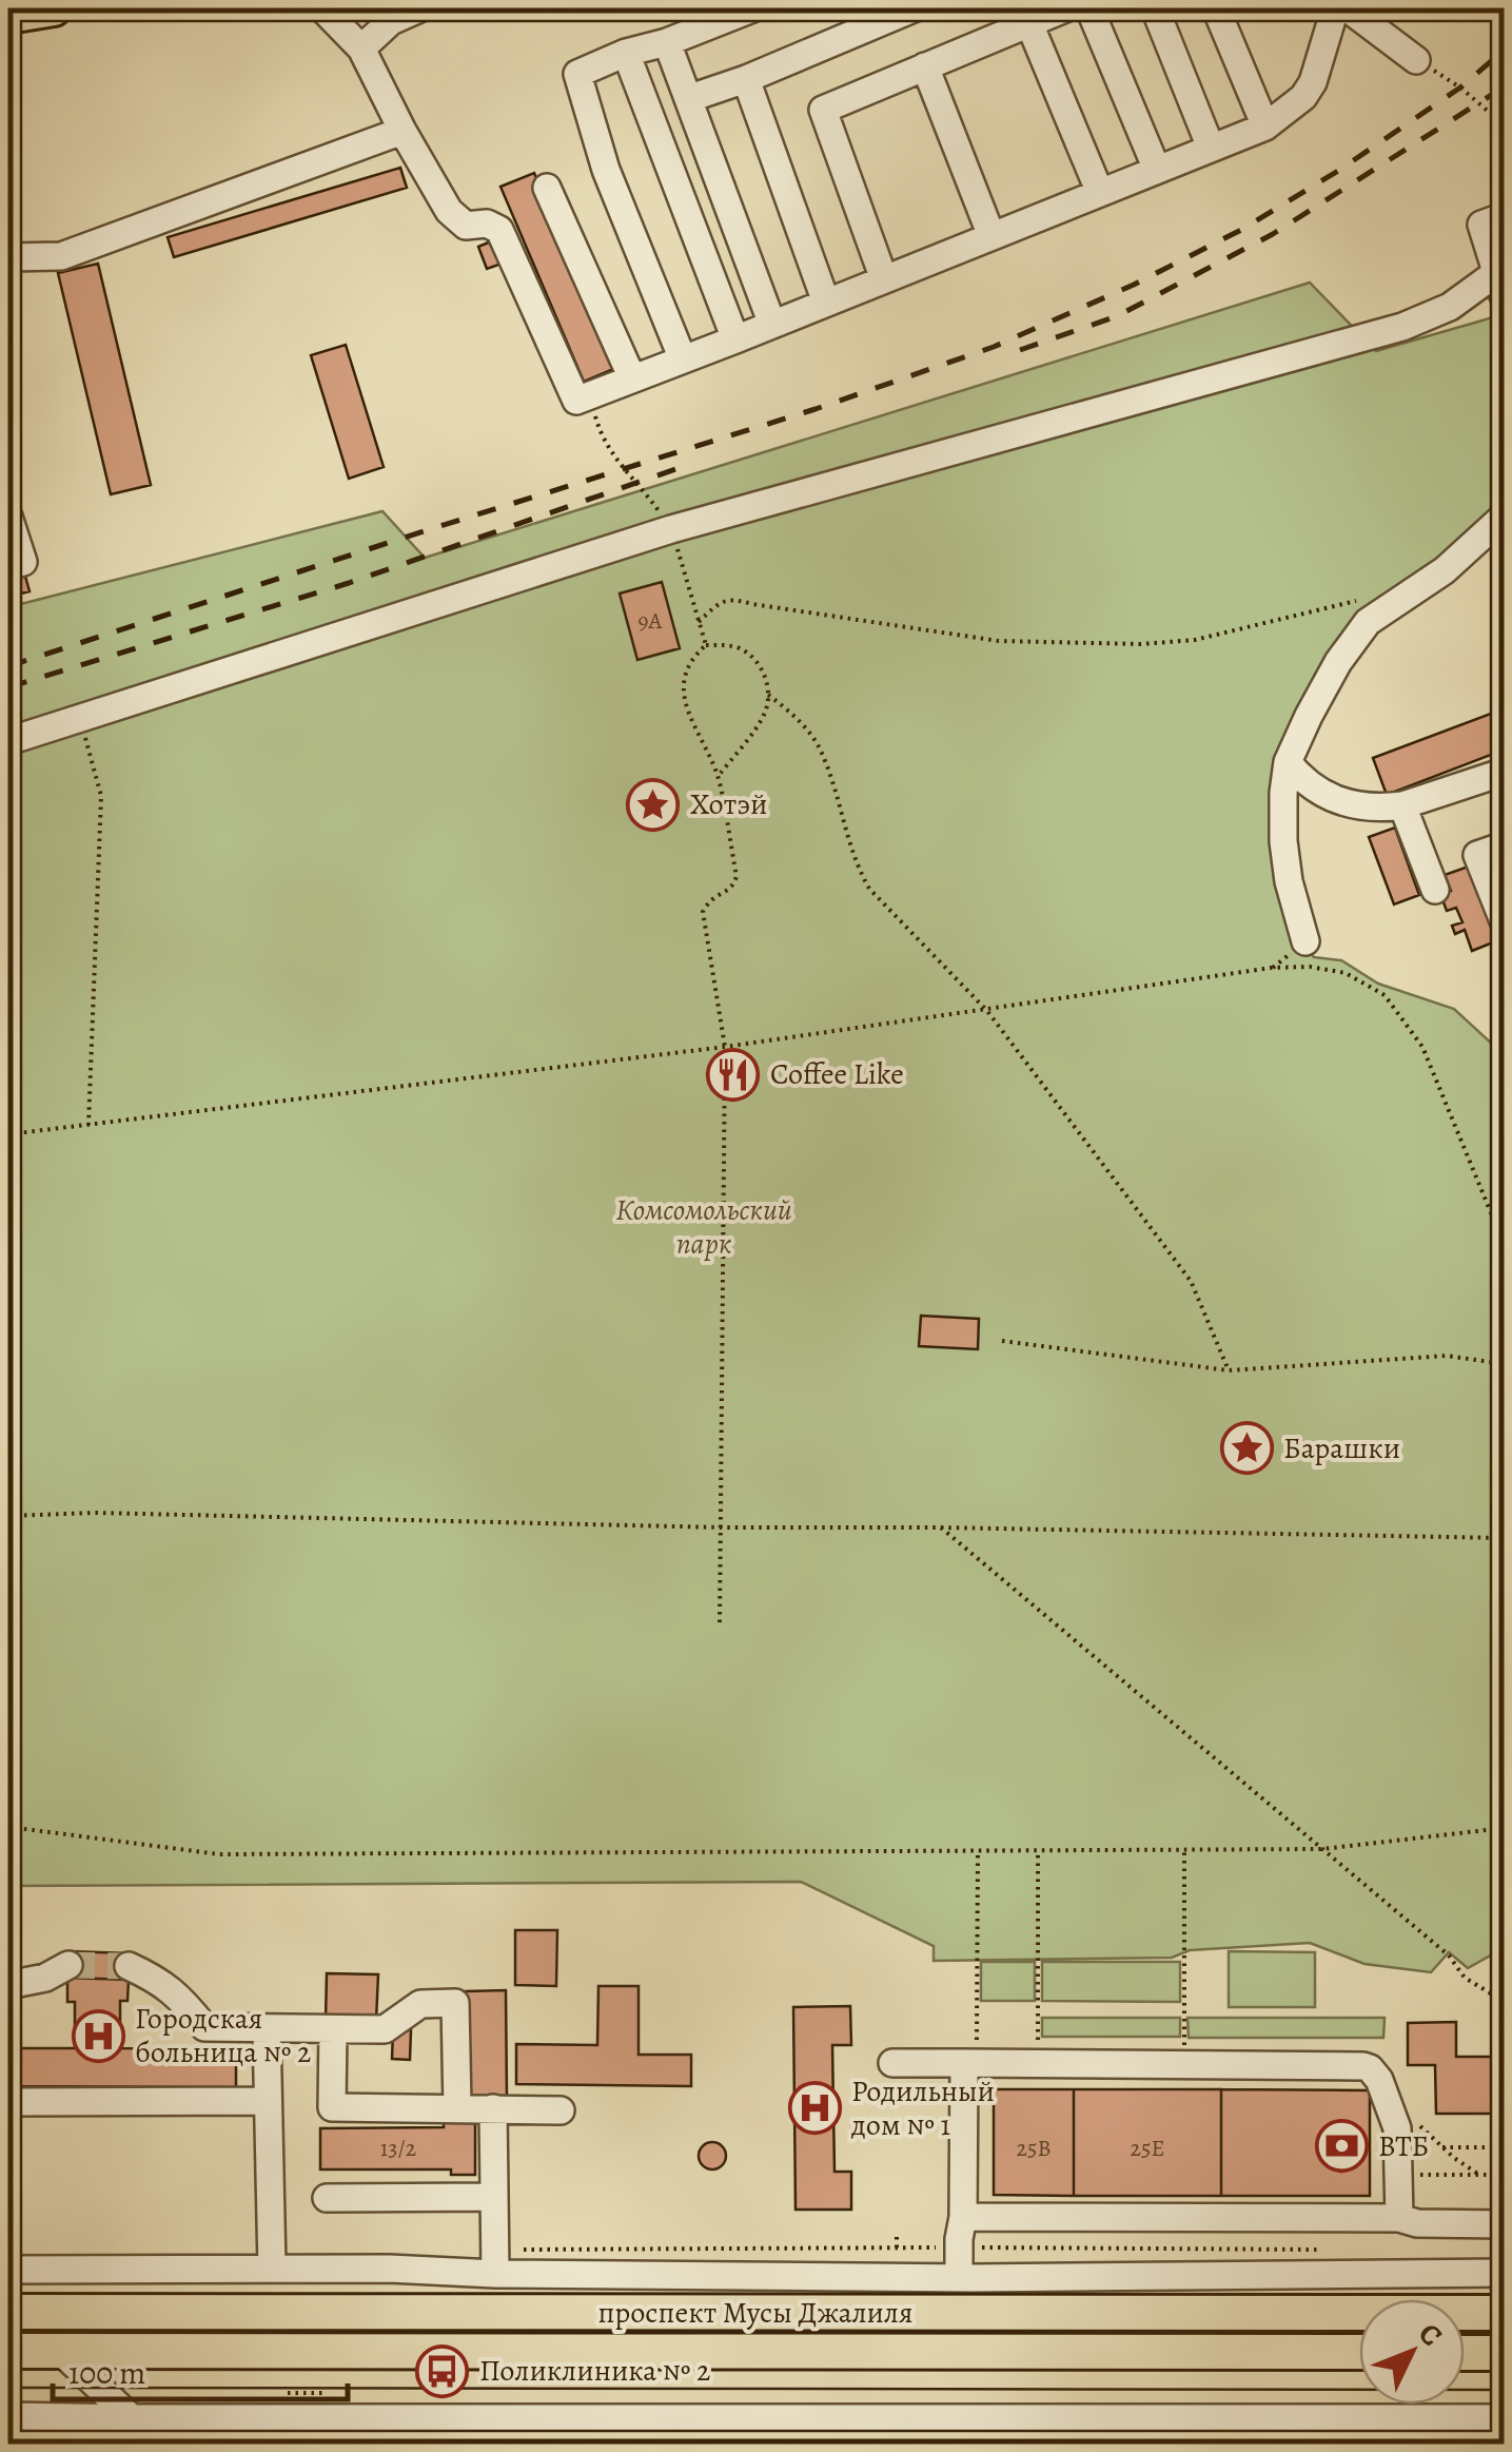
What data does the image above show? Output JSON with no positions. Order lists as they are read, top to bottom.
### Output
{
  "streets": {
    "main road": ["проспект Мусы Джалиля"]
  },
  "parks": ["Комсомольский парк"],
  "places": {
    "place": ["Хотэй", "Барашки"],
    "restaurant": ["Coffee Like"],
    "hospital": ["Городская больница № 2", "Родильный дом № 1"],
    "bank": ["ВТБ"],
    "bus stop": ["Поликлиника № 2"]
  },
  "house_numbers": [
    "9А",
    "13/2",
    "25В",
    "25Е"
  ],
  "scale_bar": "100 m",
  "north": "top right"
}
